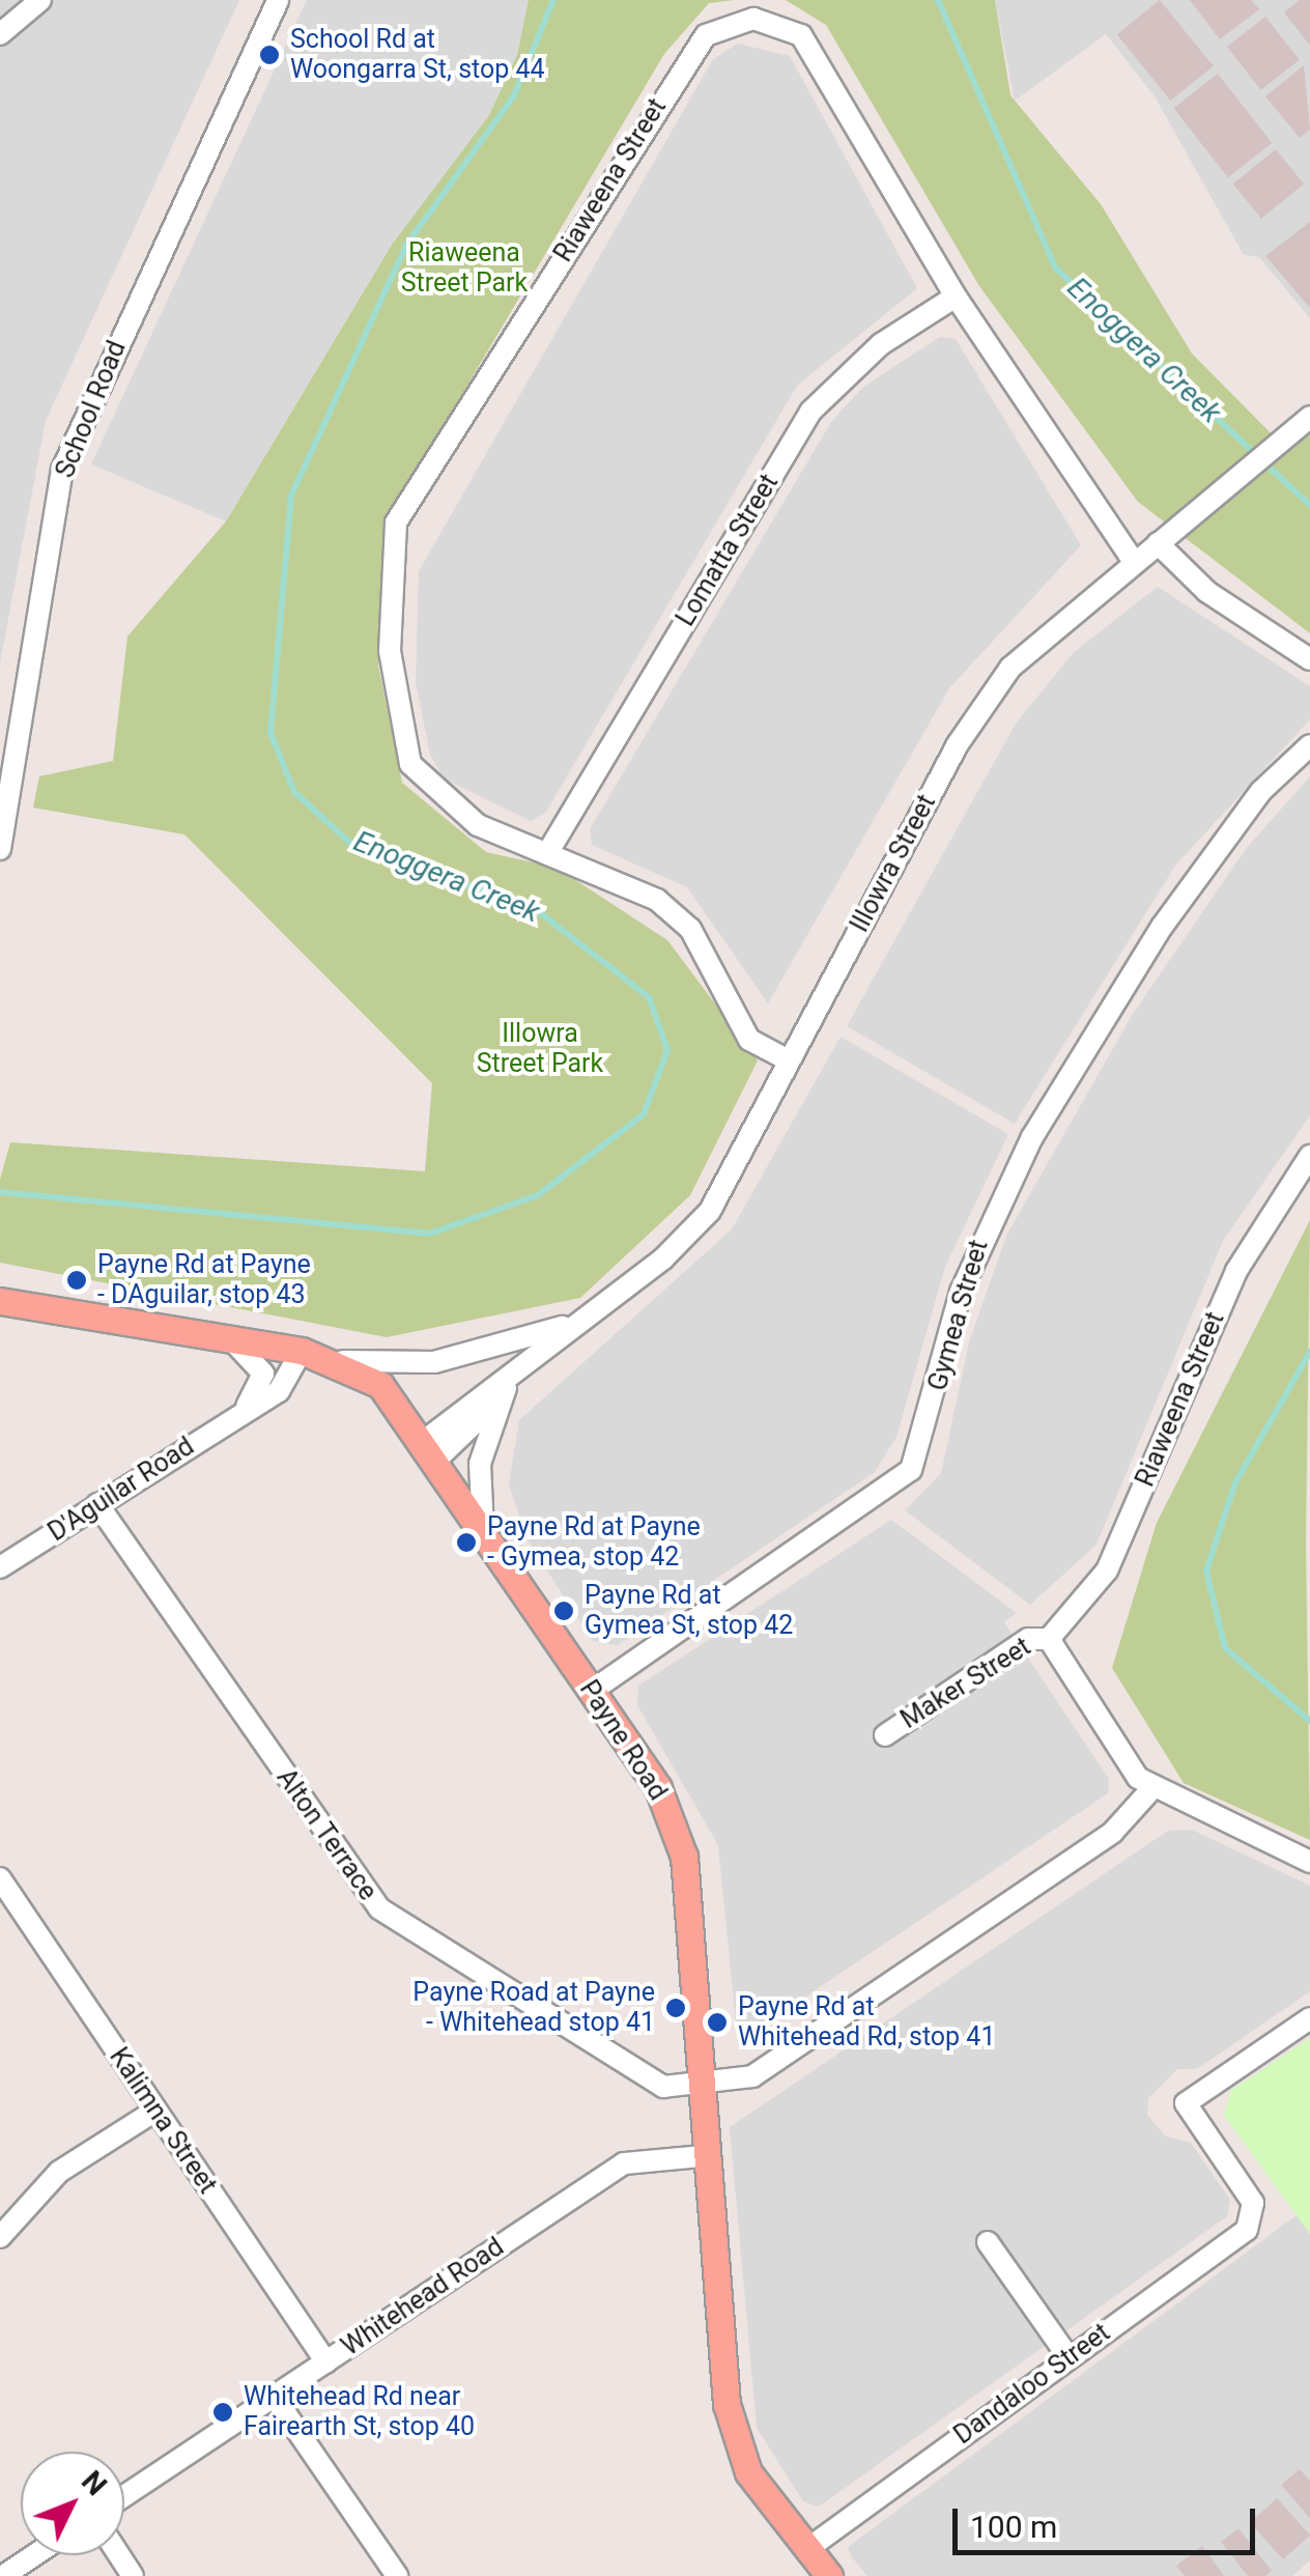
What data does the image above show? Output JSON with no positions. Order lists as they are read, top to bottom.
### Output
{
  "streets": {
    "main road": ["Payne Road"],
    "street": [
      "Riaweena Street",
      "School Road",
      "Lomatta Street",
      "Illowra Street",
      "Gymea Street",
      "D'Aguilar Road",
      "Maker Street",
      "Alton Terrace",
      "Kalimna Street",
      "Whitehead Road",
      "Dandaloo Street"
    ]
  },
  "crossings": [
    ["Riaweena Street", "Lomatta Street"],
    ["Riaweena Street", "Illowra Street"],
    ["Riaweena Street", "Maker Street"],
    ["Illowra Street", "Payne Road"],
    ["Gymea Street", "Payne Road"],
    ["D'Aguilar Road", "Payne Road"],
    ["D'Aguilar Road", "Alton Terrace"],
    ["Payne Road", "Alton Terrace"],
    ["Payne Road", "Whitehead Road"],
    ["Payne Road", "Dandaloo Street"],
    ["Kalimna Street", "Whitehead Road"]
  ],
  "water": ["Enoggera Creek"],
  "parks": ["Riaweena Street Park", "Illowra Street Park"],
  "places": [
    "School Rd at Woongarra St, stop 44",
    "Payne Rd at Payne - DAguilar, stop 43",
    "Payne Rd at Payne - Gymea, stop 42",
    "Payne Rd at Gymea St, stop 42",
    "Payne Road at Payne - Whitehead stop 41",
    "Payne Rd at Whitehead Rd, stop 41",
    "Whitehead Rd near Fairearth St, stop 40"
  ],
  "scale_bar": "100 m",
  "north": "top right"
}
